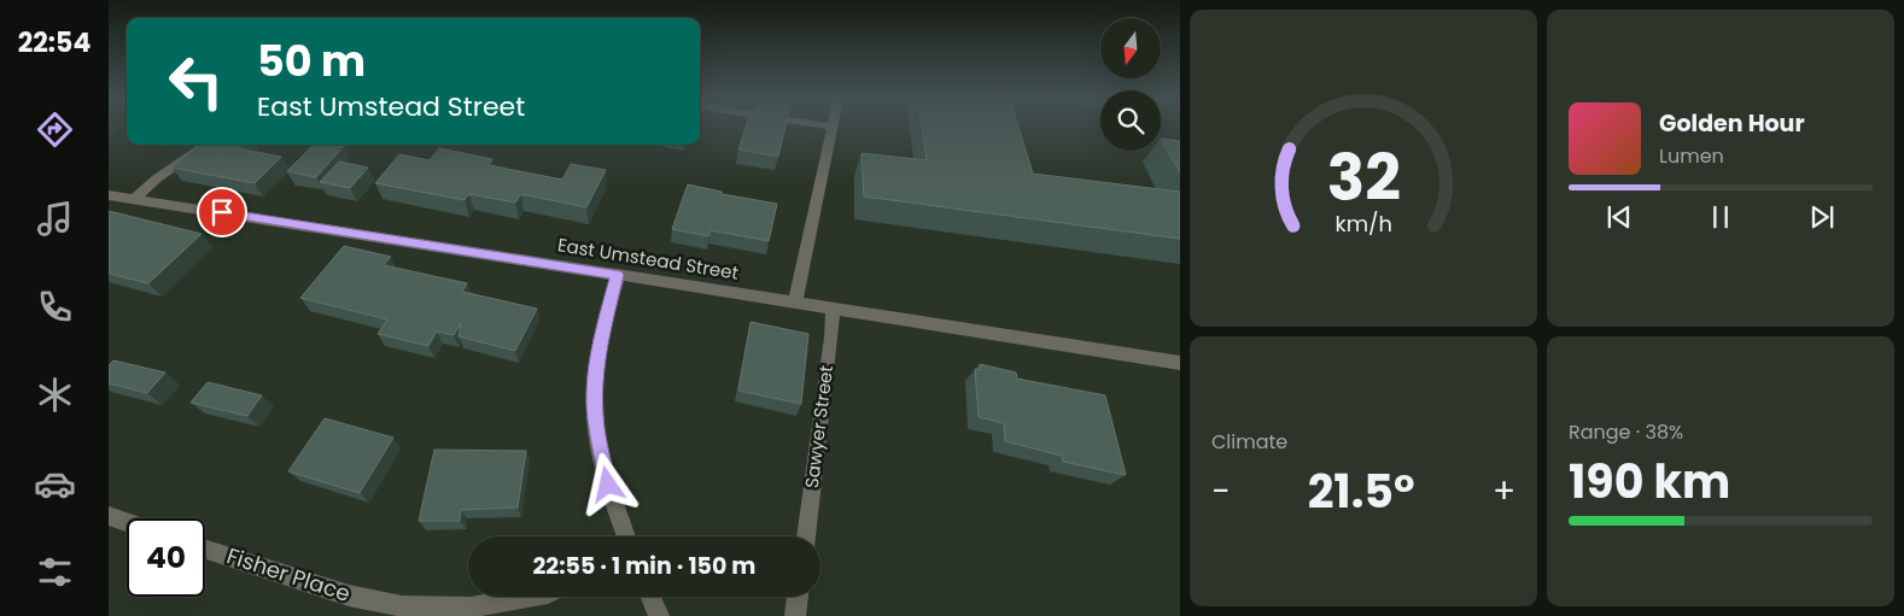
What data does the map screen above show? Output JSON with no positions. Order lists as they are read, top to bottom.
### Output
{
  "streets": {
    "street": ["East Umstead Street", "Sawyer Street", "Fisher Place"]
  },
  "crossings": [
    ["East Umstead Street", "Sawyer Street"]
  ],
  "north": "bottom",
  "page": {
    "tabs": "22:54",
    "turn": ["50 m", "East Umstead Street"],
    "song": ["Golden Hour", "Lumen"],
    "tile": [
      "Climate",
      ["Range · 38%", "190 km"]
    ],
    "heat": ["−", "21.5°", "+"],
    "limit": "40",
    "trip": "22:55 · 1 min · 150 m",
    "gauge": ["32", "km/h"]
  }
}
